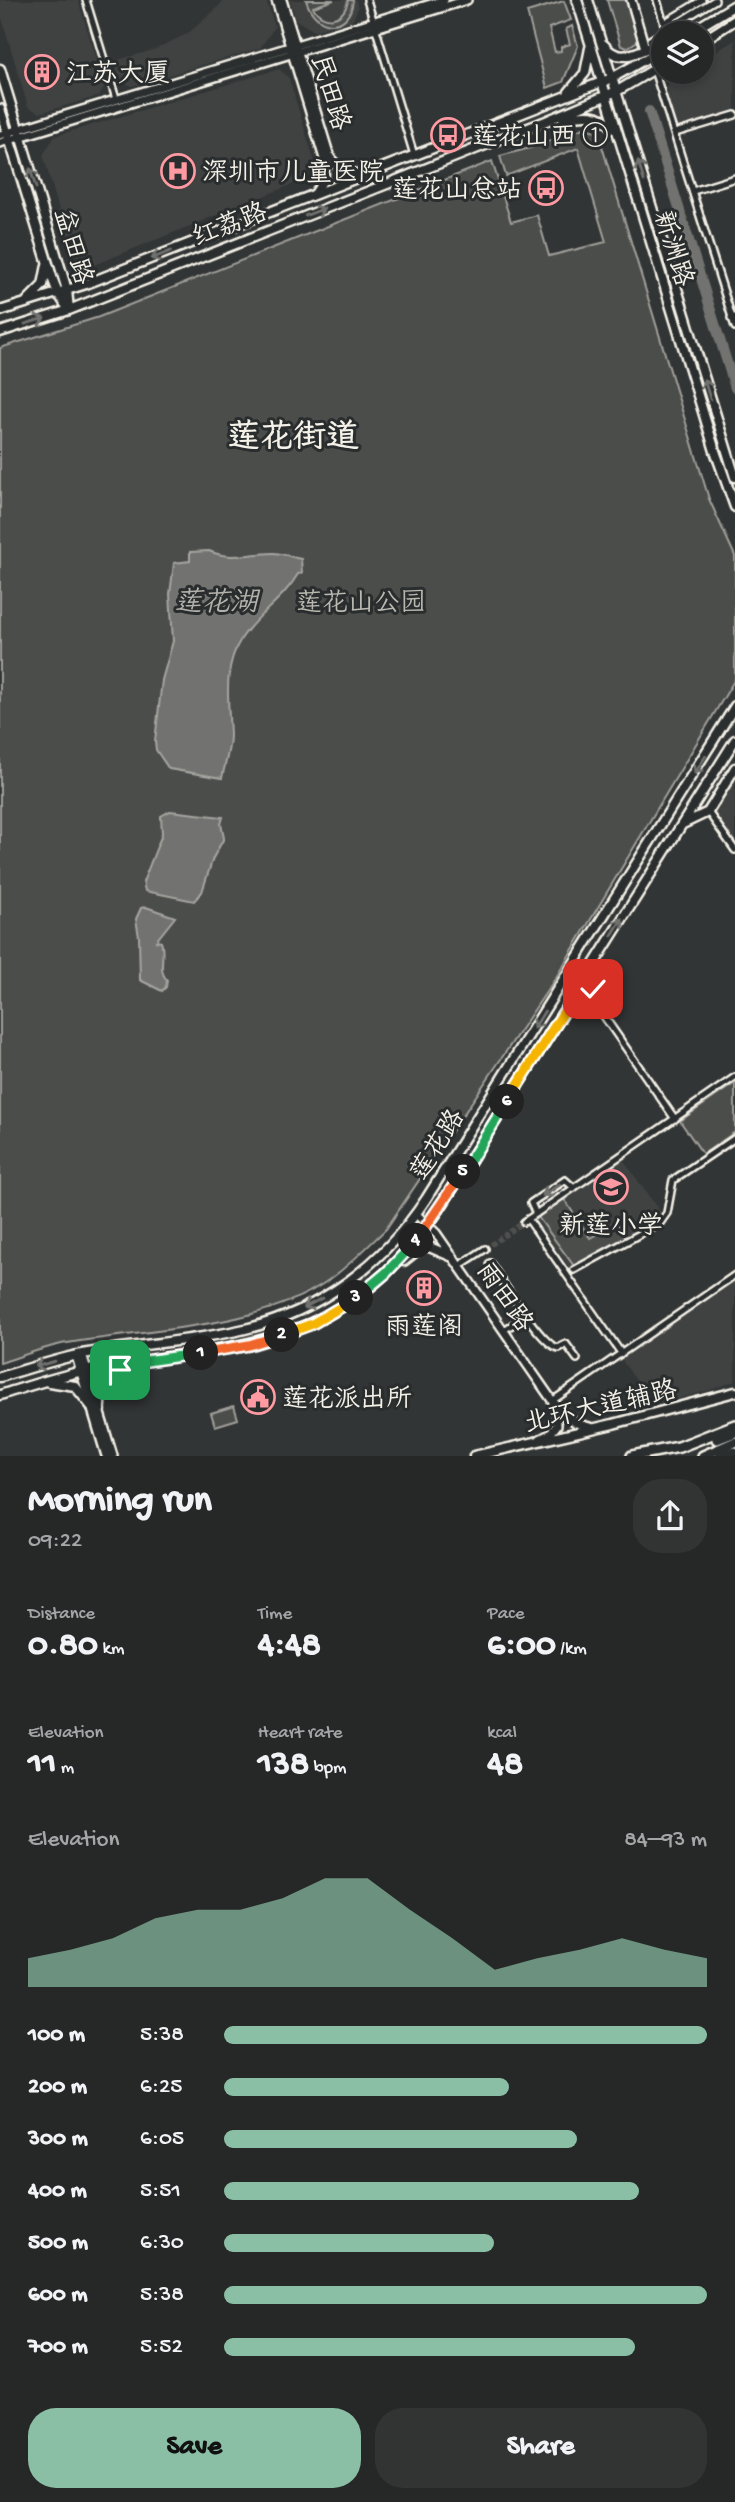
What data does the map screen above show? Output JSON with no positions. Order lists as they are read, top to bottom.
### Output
{
  "streets": {
    "main road": [
      "红荔路",
      "益田路",
      "新洲路",
      "莲花路",
      "北环大道辅路"
    ],
    "street": ["民田路", "雨田路"]
  },
  "crossings": [
    ["民田路", "红荔路"],
    ["红荔路", "益田路"],
    ["红荔路", "新洲路"],
    ["莲花路", "雨田路"],
    ["雨田路", "北环大道辅路"]
  ],
  "districts": ["莲花街道"],
  "water": ["莲花湖"],
  "parks": ["莲花山公园"],
  "places": {
    "building": ["江苏大厦", "雨莲阁"],
    "bus stop": ["莲花山西 ①", "莲花山总站"],
    "hospital": ["深圳市儿童医院"],
    "school or university": ["新莲小学"],
    "public building": ["莲花派出所"]
  },
  "page": {
    "pins": [
      "6",
      "5",
      "4",
      "3",
      "2",
      "1"
    ],
    "heading": ["Morning run", "09:22"],
    "stats": [
      ["Distance", "0.80 km"],
      ["Time", "4:48"],
      ["Pace", "6:00 /km"],
      ["Elevation", "11 m"],
      ["Heart rate", "138 bpm"],
      ["kcal", "48"]
    ],
    "chart": ["Elevation", "84–93 m"],
    "list": [
      {
        "name": "100 m",
        "note": "5:38"
      },
      {
        "name": "200 m",
        "note": "6:25"
      },
      {
        "name": "300 m",
        "note": "6:05"
      },
      {
        "name": "400 m",
        "note": "5:51"
      },
      {
        "name": "500 m",
        "note": "6:30"
      },
      {
        "name": "600 m",
        "note": "5:38"
      },
      {
        "name": "700 m",
        "note": "5:52"
      }
    ],
    "buttons": ["Save", "Share"]
  }
}
